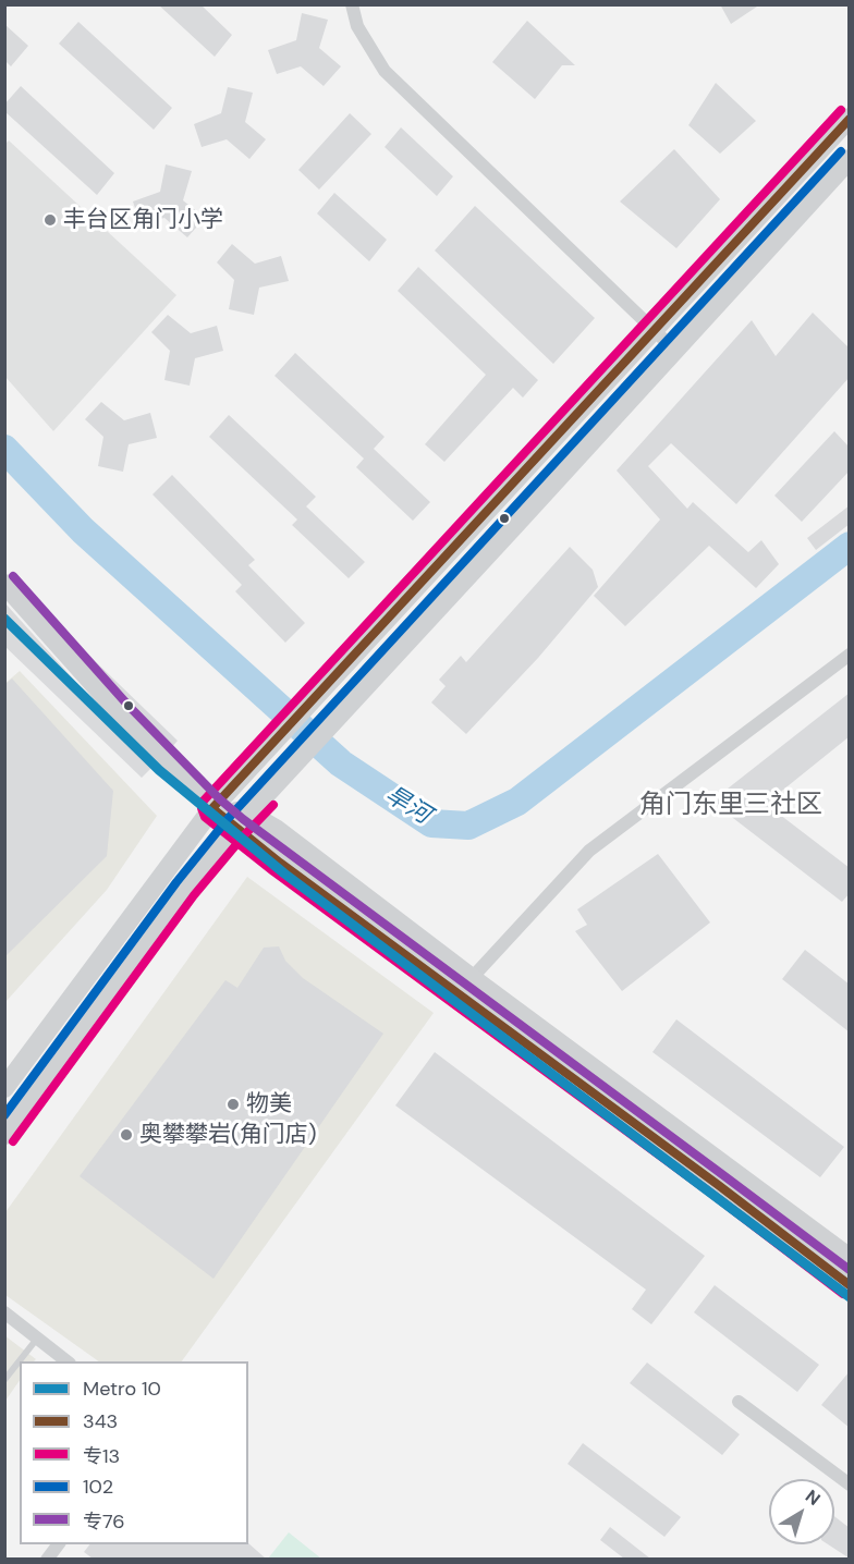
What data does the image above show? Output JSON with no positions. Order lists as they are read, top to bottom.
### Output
{
  "districts": ["角门东里三社区"],
  "water": ["旱河"],
  "places": ["丰台区角门小学", "物美", "奥攀攀岩(角门店)"],
  "lines": [
    "transit line 专13",
    "transit line 343",
    "transit line 102",
    "transit line 专76",
    "metro line 10"
  ],
  "legend": [
    "Metro 10",
    "343",
    "专13",
    "102",
    "专76"
  ],
  "north": "top right"
}
